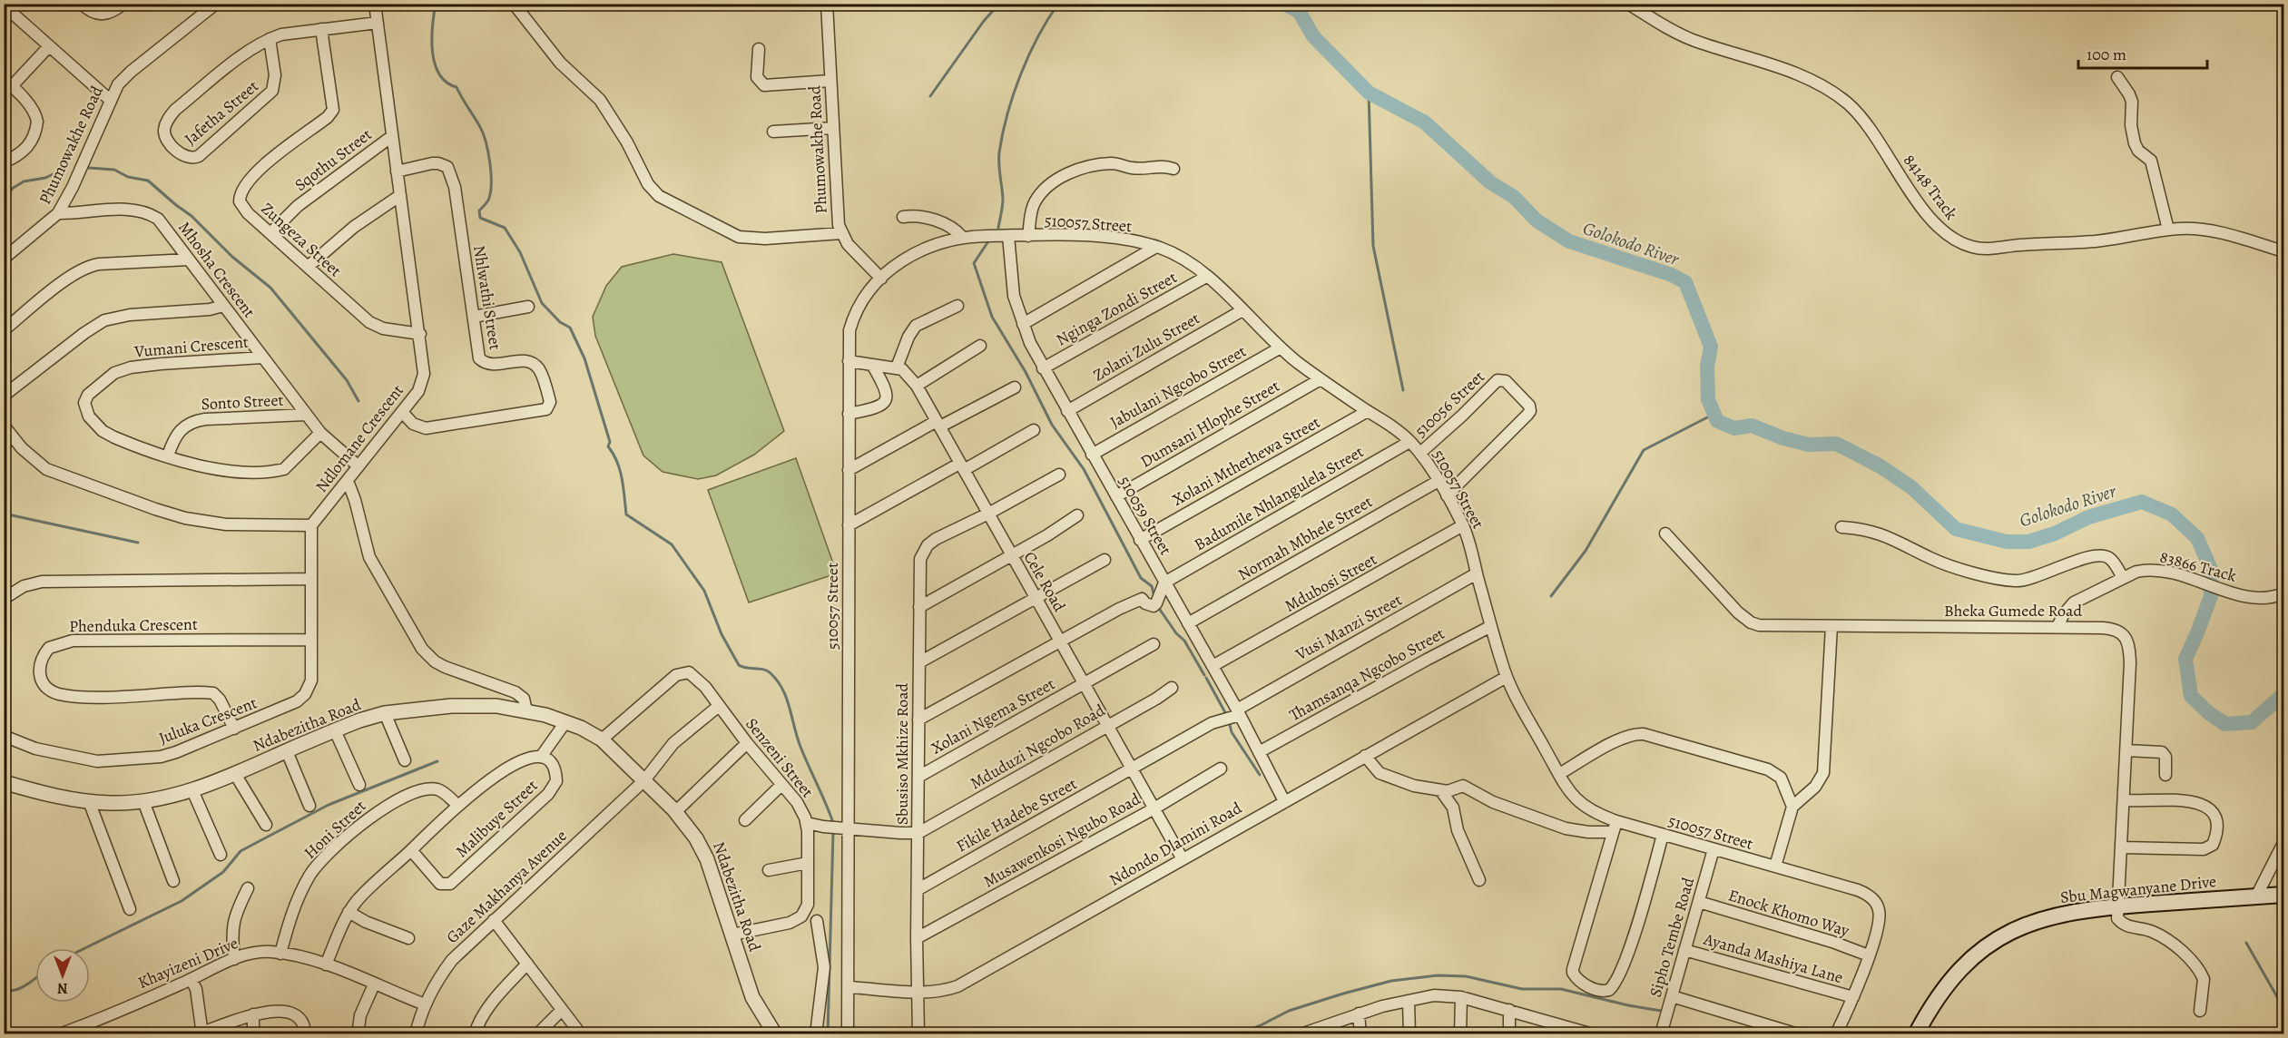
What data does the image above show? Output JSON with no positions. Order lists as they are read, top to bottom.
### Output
{
  "streets": {
    "main road": ["Sbu Magwanyane Drive"],
    "street": [
      "Jafetha Street",
      "Phumowakhe Road",
      "Sqothu Street",
      "84148 Track",
      "510057 Street",
      "Zungeza Street",
      "Mhosha Crescent",
      "Nhlwathi Street",
      "Nginga Zondi Street",
      "Vumani Crescent",
      "Zolani Zulu Street",
      "Jabulani Ngcobo Street",
      "Sonto Street",
      "510056 Street",
      "Dumsani Hlophe Street",
      "Ndlomane Crescent",
      "Xolani Mthethewa Street",
      "Badumile Nhlangulela Street",
      "510059 Street",
      "Normah Mbhele Street",
      "83866 Track",
      "Cele Road",
      "Mdubosi Street",
      "Bheka Gumede Road",
      "Phenduka Crescent",
      "Vusi Manzi Street",
      "Thamsanqa Ngcobo Street",
      "Xolani Ngema Street",
      "Juluka Crescent",
      "Ndabezitha Road",
      "Mduduzi Ngcobo Road",
      "Sbusiso Mkhize Road",
      "Senzeni Street",
      "Fikile Hadebe Street",
      "Malibuye Street",
      "Honi Street",
      "Musawenkosi Ngubo Road",
      "Ndondo Dlamini Road",
      "Gaze Makhanya Avenue",
      "Enock Khomo Way",
      "Sipho Tembe Road",
      "Ayanda Mashiya Lane",
      "Khayizeni Drive"
    ]
  },
  "crossings": [
    ["Jafetha Street", "Zungeza Street"],
    ["Jafetha Street", "Ndlomane Crescent"],
    ["Phumowakhe Road", "510057 Street"],
    ["Phumowakhe Road", "Mhosha Crescent"],
    ["Sqothu Street", "Zungeza Street"],
    ["Sqothu Street", "Ndlomane Crescent"],
    ["510057 Street", "Nginga Zondi Street"],
    ["510057 Street", "Zolani Zulu Street"],
    ["510057 Street", "Jabulani Ngcobo Street"],
    ["510057 Street", "510056 Street"],
    ["510057 Street", "Dumsani Hlophe Street"],
    ["510057 Street", "Xolani Mthethewa Street"],
    ["510057 Street", "Badumile Nhlangulela Street"],
    ["510057 Street", "510059 Street"],
    ["510057 Street", "Normah Mbhele Street"],
    ["510057 Street", "Mdubosi Street"],
    ["510057 Street", "Vusi Manzi Street"],
    ["510057 Street", "Thamsanqa Ngcobo Street"],
    ["510057 Street", "Ndondo Dlamini Road"],
    ["510057 Street", "Enock Khomo Way"],
    ["510057 Street", "Sipho Tembe Road"],
    ["Zungeza Street", "Ndlomane Crescent"],
    ["Mhosha Crescent", "Vumani Crescent"],
    ["Mhosha Crescent", "Sonto Street"],
    ["Mhosha Crescent", "Ndlomane Crescent"],
    ["Nhlwathi Street", "Ndlomane Crescent"],
    ["Nginga Zondi Street", "510059 Street"],
    ["Vumani Crescent", "Sonto Street"],
    ["Zolani Zulu Street", "510059 Street"],
    ["Jabulani Ngcobo Street", "510059 Street"],
    ["Dumsani Hlophe Street", "510059 Street"],
    ["Ndlomane Crescent", "Juluka Crescent"],
    ["Xolani Mthethewa Street", "510059 Street"],
    ["Badumile Nhlangulela Street", "510059 Street"],
    ["510059 Street", "Normah Mbhele Street"],
    ["510059 Street", "Mdubosi Street"],
    ["510059 Street", "Vusi Manzi Street"],
    ["510059 Street", "Thamsanqa Ngcobo Street"],
    ["510059 Street", "Musawenkosi Ngubo Road"],
    ["510059 Street", "Ndondo Dlamini Road"],
    ["83866 Track", "Bheka Gumede Road"],
    ["Cele Road", "Xolani Ngema Street"],
    ["Cele Road", "Mduduzi Ngcobo Road"],
    ["Cele Road", "Sbusiso Mkhize Road"],
    ["Cele Road", "Fikile Hadebe Street"],
    ["Cele Road", "Musawenkosi Ngubo Road"],
    ["Cele Road", "Ndondo Dlamini Road"],
    ["Bheka Gumede Road", "Sbu Magwanyane Drive"],
    ["Phenduka Crescent", "Juluka Crescent"],
    ["Vusi Manzi Street", "Musawenkosi Ngubo Road"],
    ["Xolani Ngema Street", "Mduduzi Ngcobo Road"],
    ["Xolani Ngema Street", "Sbusiso Mkhize Road"],
    ["Ndabezitha Road", "Senzeni Street"],
    ["Ndabezitha Road", "Gaze Makhanya Avenue"],
    ["Mduduzi Ngcobo Road", "Sbusiso Mkhize Road"],
    ["Sbusiso Mkhize Road", "Fikile Hadebe Street"],
    ["Sbusiso Mkhize Road", "Musawenkosi Ngubo Road"],
    ["Sbusiso Mkhize Road", "Ndondo Dlamini Road"],
    ["Senzeni Street", "Gaze Makhanya Avenue"],
    ["Fikile Hadebe Street", "Musawenkosi Ngubo Road"],
    ["Malibuye Street", "Honi Street"],
    ["Malibuye Street", "Khayizeni Drive"],
    ["Honi Street", "Khayizeni Drive"],
    ["Gaze Makhanya Avenue", "Khayizeni Drive"],
    ["Enock Khomo Way", "Sipho Tembe Road"],
    ["Sipho Tembe Road", "Ayanda Mashiya Lane"]
  ],
  "water": ["Golokodo River"],
  "scale_bar": "100 m",
  "north": "bottom"
}
